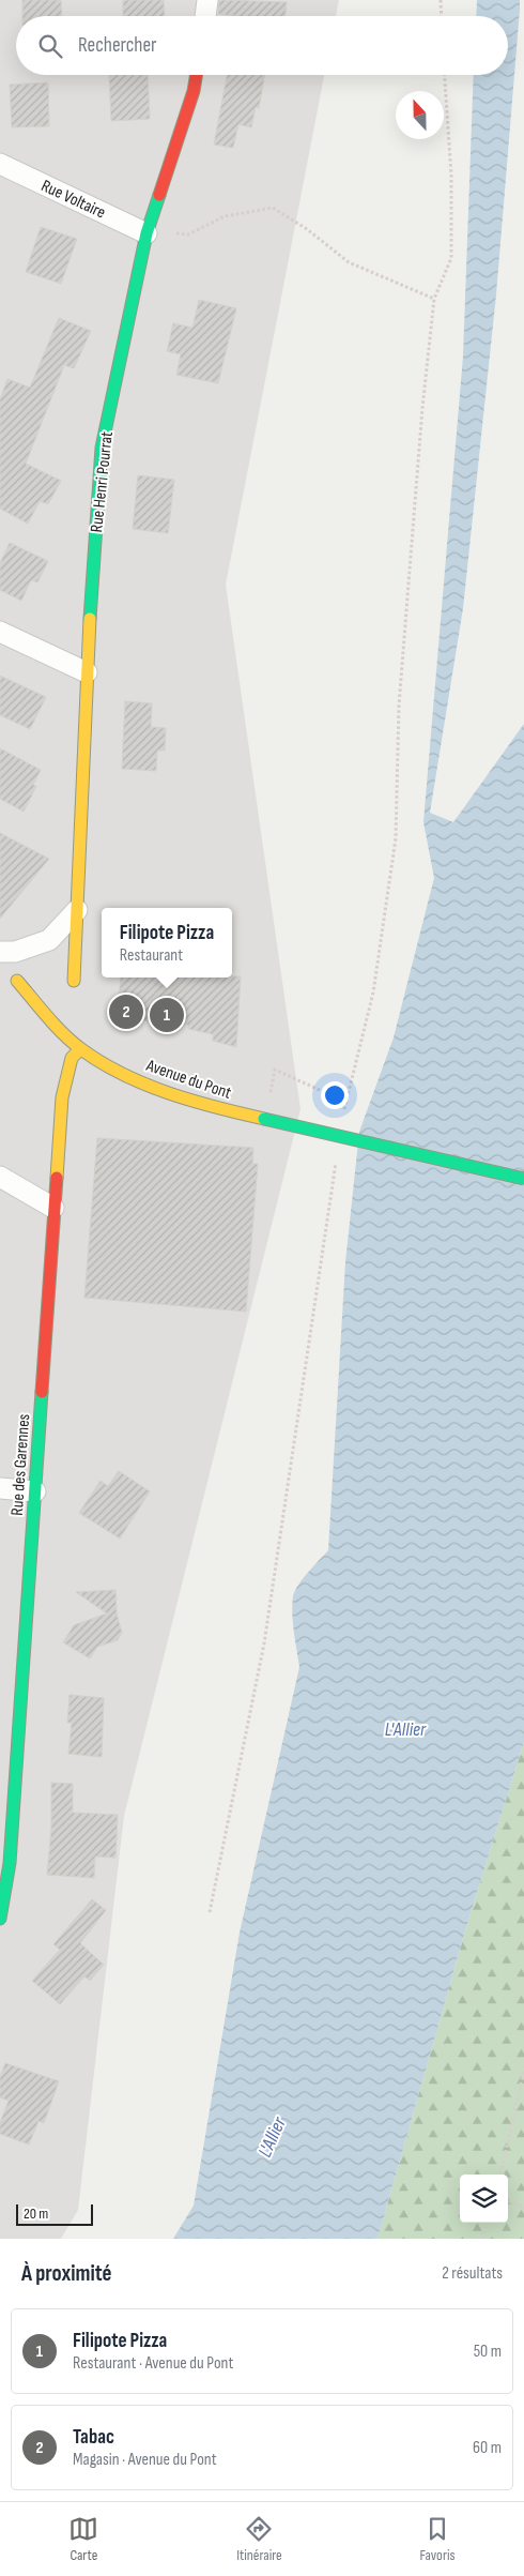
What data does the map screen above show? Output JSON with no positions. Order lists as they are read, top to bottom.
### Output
{
  "streets": {
    "street": [
      "Rue Voltaire",
      "Rue Henri Pourrat",
      "Avenue du Pont",
      "Rue des Garennes"
    ]
  },
  "crossings": [
    ["Rue Voltaire", "Rue Henri Pourrat"],
    ["Avenue du Pont", "Rue des Garennes"]
  ],
  "water": ["L'Allier"],
  "scale_bar": "20 m",
  "north": "top",
  "page": {
    "search": "Rechercher",
    "popup": ["Filipote Pizza", "Restaurant"],
    "pins": ["2", "1"],
    "scale": "20 m",
    "heading": ["À proximité", "2 résultats"],
    "list": [
      {
        "mark": "1",
        "name": "Filipote Pizza",
        "note": "Restaurant · Avenue du Pont",
        "value": "50 m"
      },
      {
        "mark": "2",
        "name": "Tabac",
        "note": "Magasin · Avenue du Pont",
        "value": "60 m"
      }
    ],
    "nav": ["Carte", "Itinéraire", "Favoris"]
  }
}
